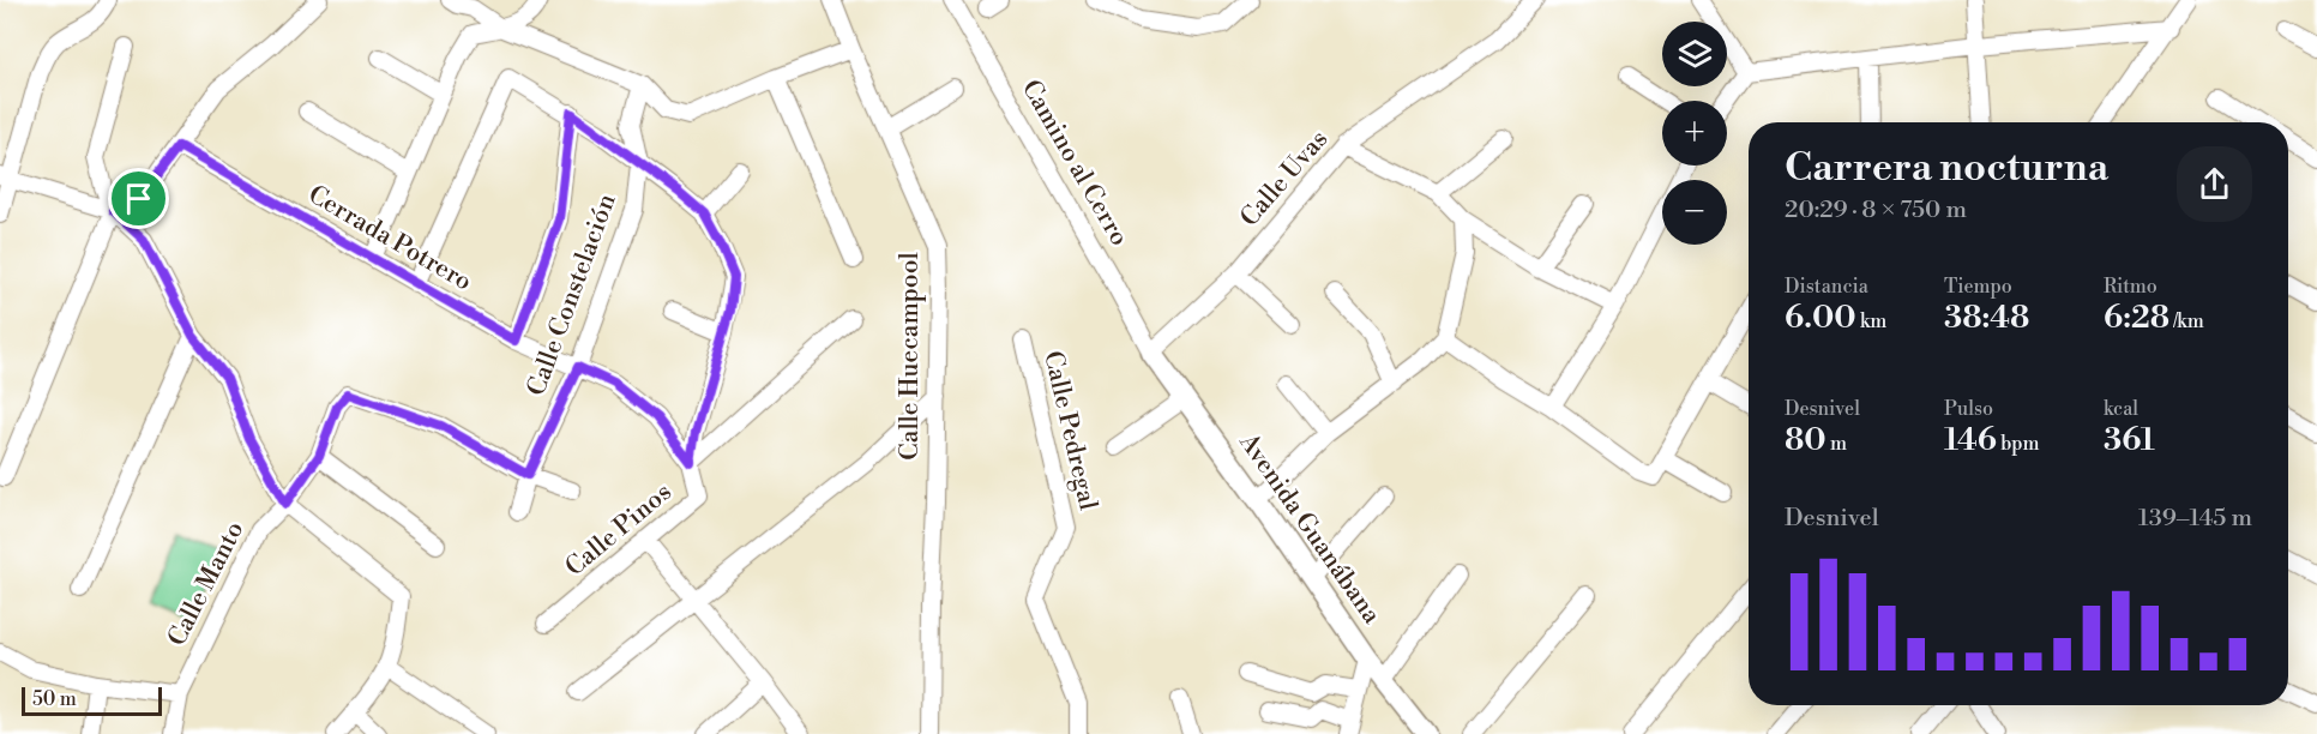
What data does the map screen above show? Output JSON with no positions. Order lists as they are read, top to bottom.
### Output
{
  "streets": {
    "street": [
      "Camino al Cerro",
      "Calle Uvas",
      "Cerrada Potrero",
      "Calle Constelación",
      "Calle Huecampool",
      "Calle Pedregal",
      "Avenida Guanábana",
      "Calle Pinos",
      "Calle Manto"
    ]
  },
  "crossings": [
    ["Camino al Cerro", "Calle Uvas"],
    ["Camino al Cerro", "Avenida Guanábana"],
    ["Calle Uvas", "Avenida Guanábana"],
    ["Cerrada Potrero", "Calle Constelación"],
    ["Cerrada Potrero", "Calle Pinos"],
    ["Calle Constelación", "Calle Manto"]
  ],
  "scale_bar": "50 m",
  "page": {
    "map_buttons": ["+", "−"],
    "heading": ["Carrera nocturna", "20:29 · 8 × 750 m"],
    "stats": [
      ["Distancia", "6.00 km"],
      ["Tiempo", "38:48"],
      ["Ritmo", "6:28 /km"],
      ["Desnivel", "80 m"],
      ["Pulso", "146 bpm"],
      ["kcal", "361"]
    ],
    "chart": ["Desnivel", "139–145 m"],
    "scale": "50 m"
  }
}
